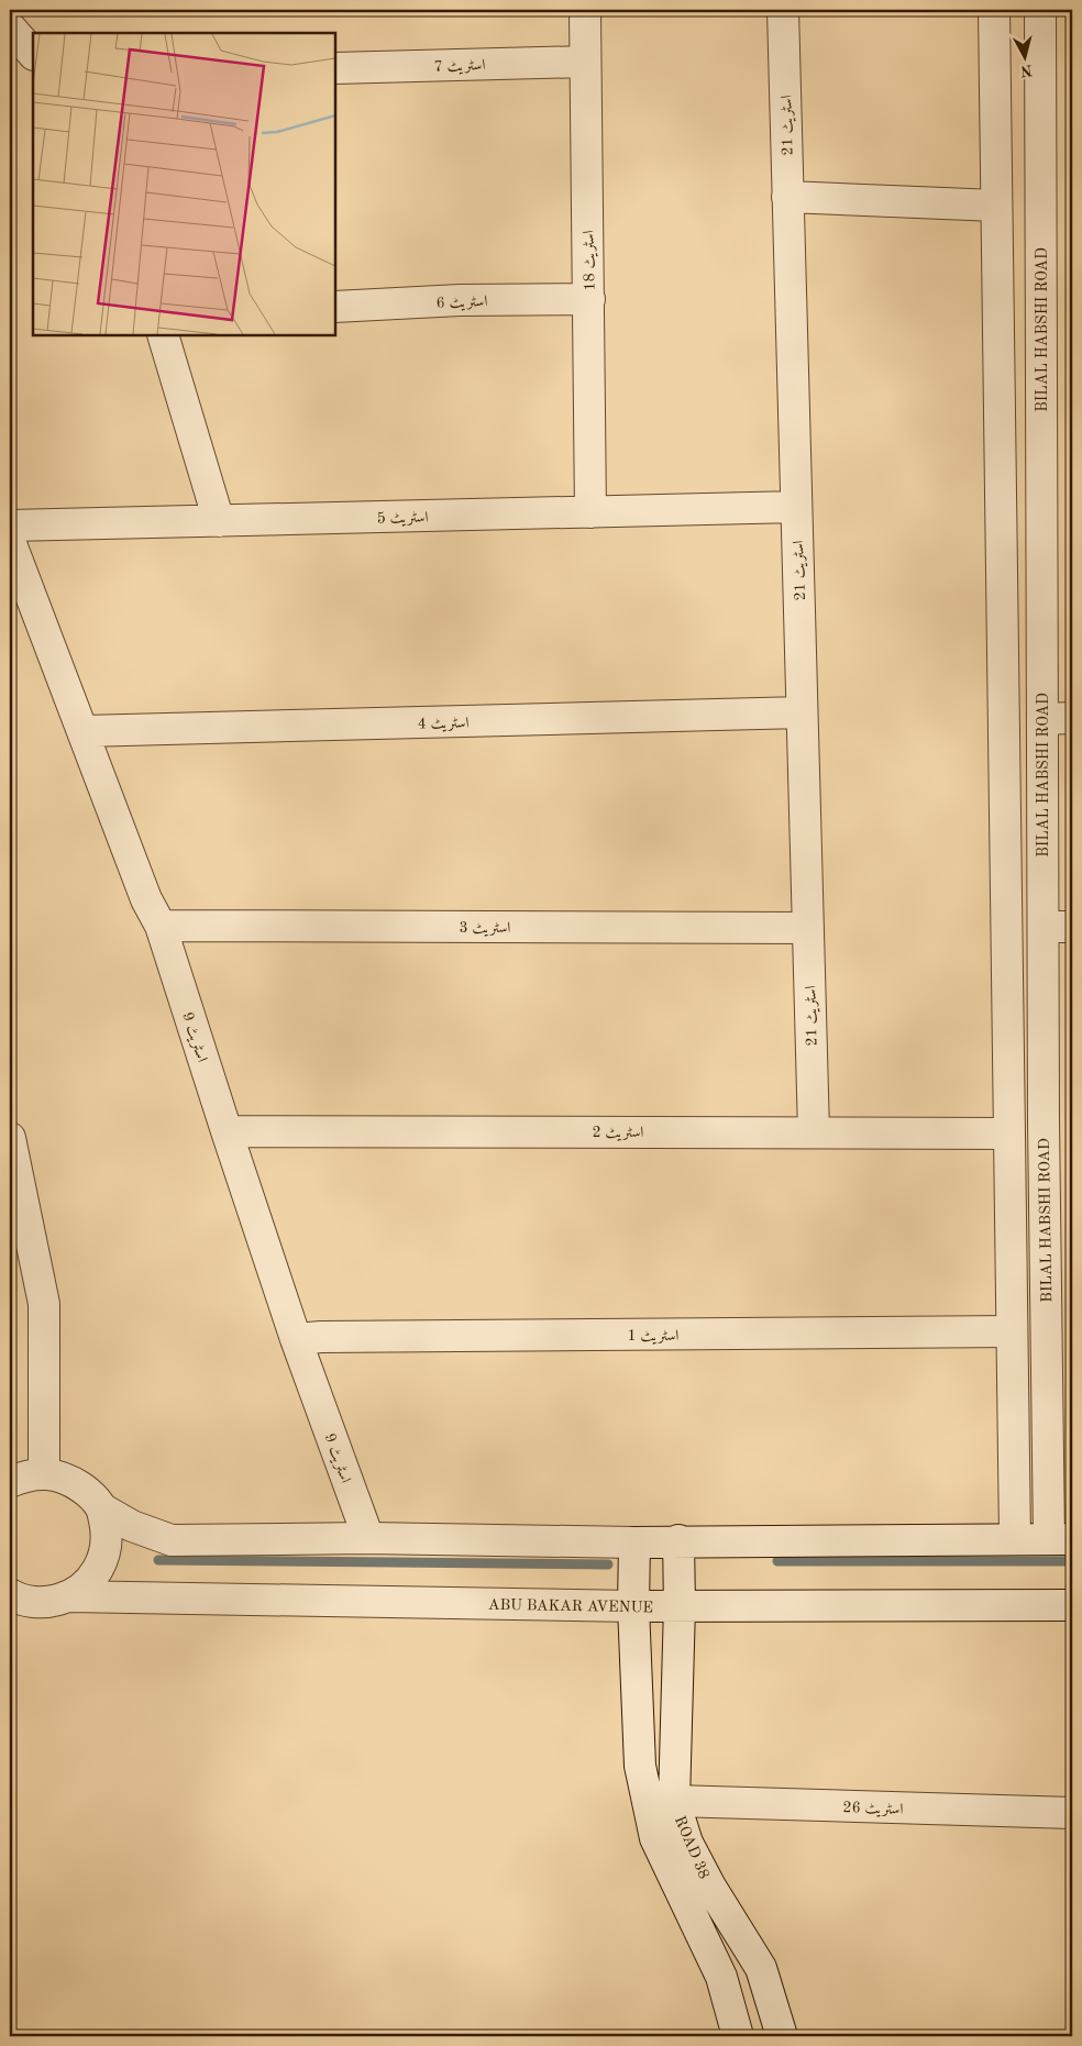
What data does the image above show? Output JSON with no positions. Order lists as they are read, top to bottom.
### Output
{
  "streets": {
    "street": [
      "اسٹریٹ 7",
      "اسٹریٹ 21",
      "اسٹریٹ 18",
      "اسٹریٹ 6",
      "BILAL HABSHI ROAD",
      "اسٹریٹ 5",
      "اسٹریٹ 4",
      "اسٹریٹ 3",
      "اسٹریٹ 9",
      "اسٹریٹ 2",
      "اسٹریٹ 1",
      "ABU BAKAR AVENUE",
      "اسٹریٹ 26",
      "ROAD 38"
    ]
  },
  "crossings": [
    ["اسٹریٹ 7", "اسٹریٹ 18"],
    ["اسٹریٹ 21", "اسٹریٹ 5"],
    ["اسٹریٹ 21", "اسٹریٹ 4"],
    ["اسٹریٹ 21", "اسٹریٹ 3"],
    ["اسٹریٹ 21", "اسٹریٹ 2"],
    ["اسٹریٹ 18", "اسٹریٹ 6"],
    ["اسٹریٹ 18", "اسٹریٹ 5"],
    ["اسٹریٹ 4", "اسٹریٹ 9"],
    ["اسٹریٹ 3", "اسٹریٹ 9"],
    ["اسٹریٹ 9", "اسٹریٹ 2"],
    ["اسٹریٹ 9", "اسٹریٹ 1"],
    ["ABU BAKAR AVENUE", "ROAD 38"],
    ["اسٹریٹ 26", "ROAD 38"]
  ],
  "north": "bottom"
}
